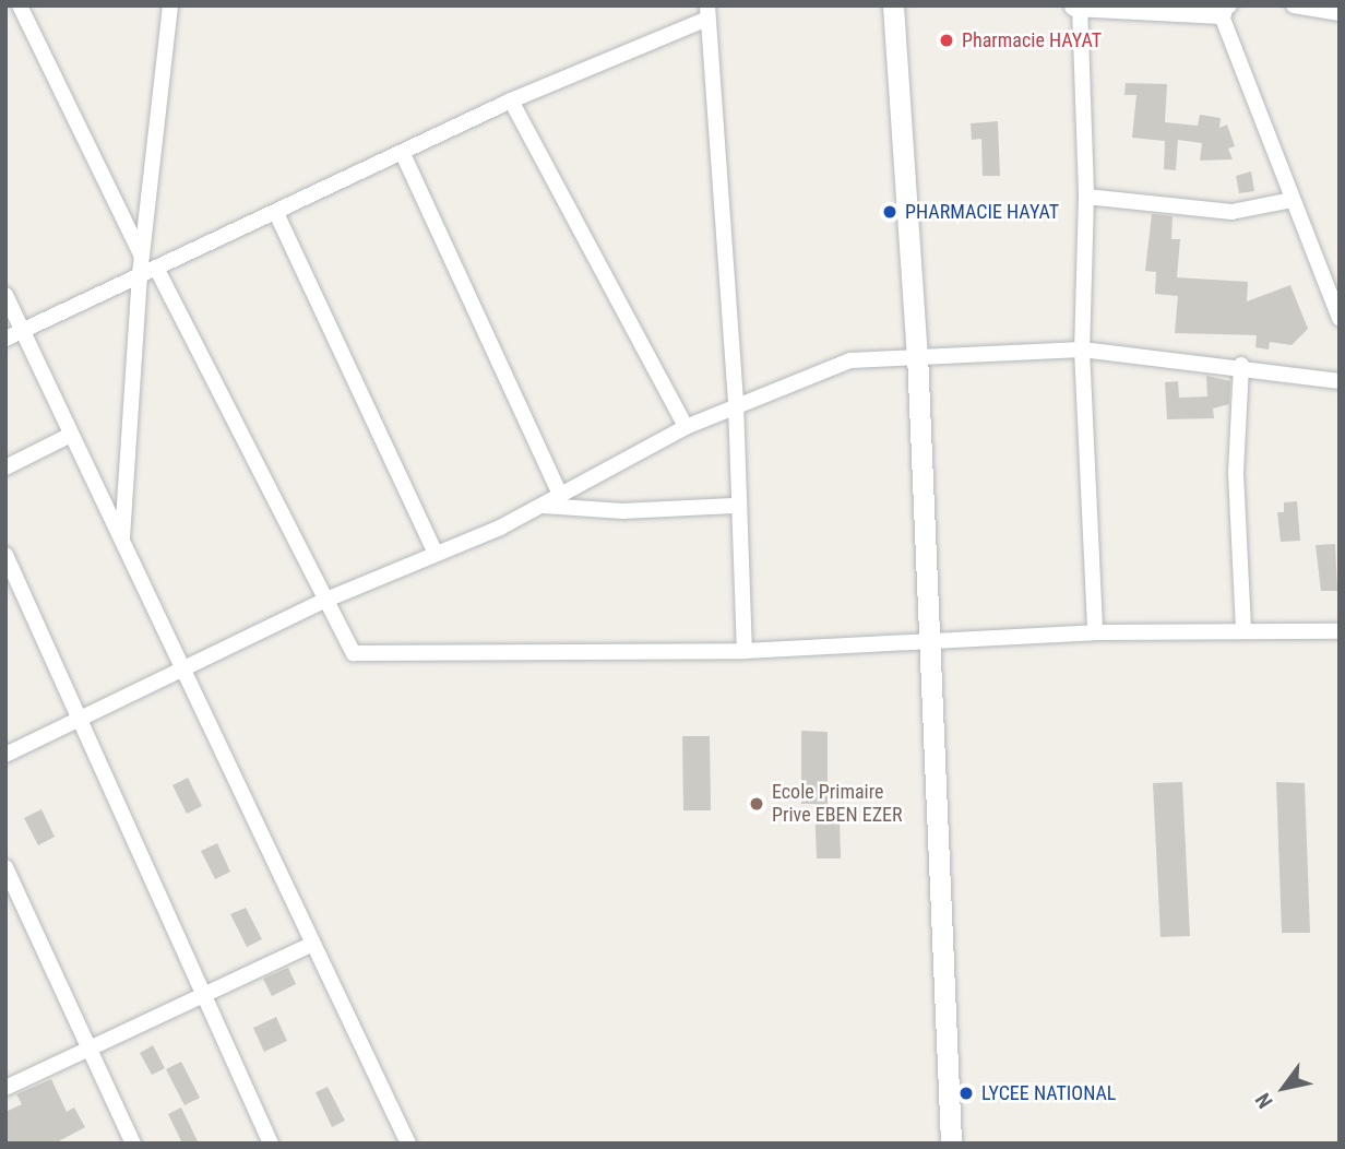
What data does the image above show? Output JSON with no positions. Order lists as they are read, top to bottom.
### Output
{
  "places": [
    "Pharmacie HAYAT",
    "PHARMACIE HAYAT",
    "Ecole Primaire Prive EBEN EZER",
    "LYCEE NATIONAL"
  ],
  "north": "bottom left"
}
